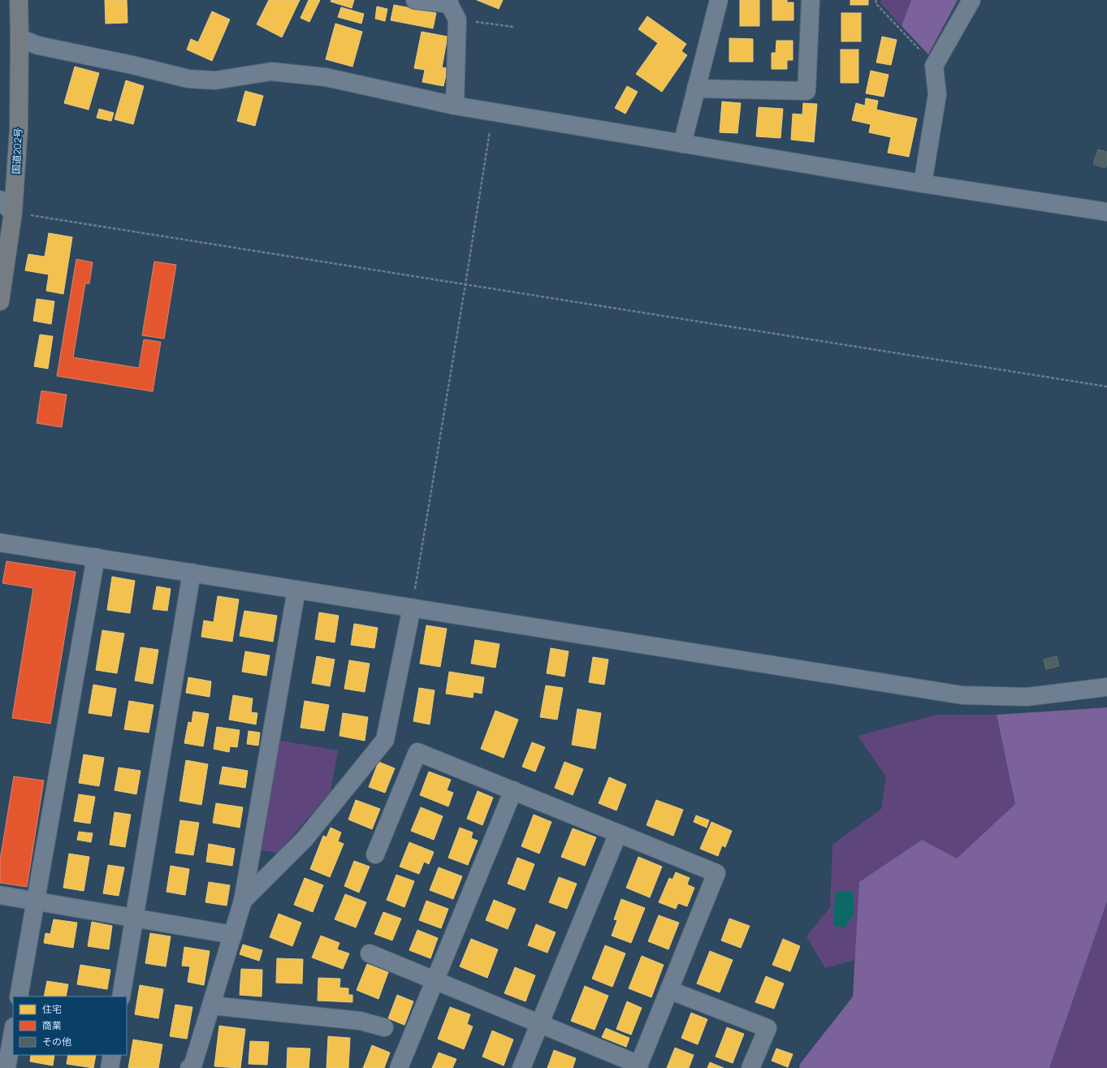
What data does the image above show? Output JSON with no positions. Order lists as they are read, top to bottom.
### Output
{
  "streets": {
    "highway": ["国道202号"]
  },
  "legend": ["住宅", "商業", "その他"]
}
